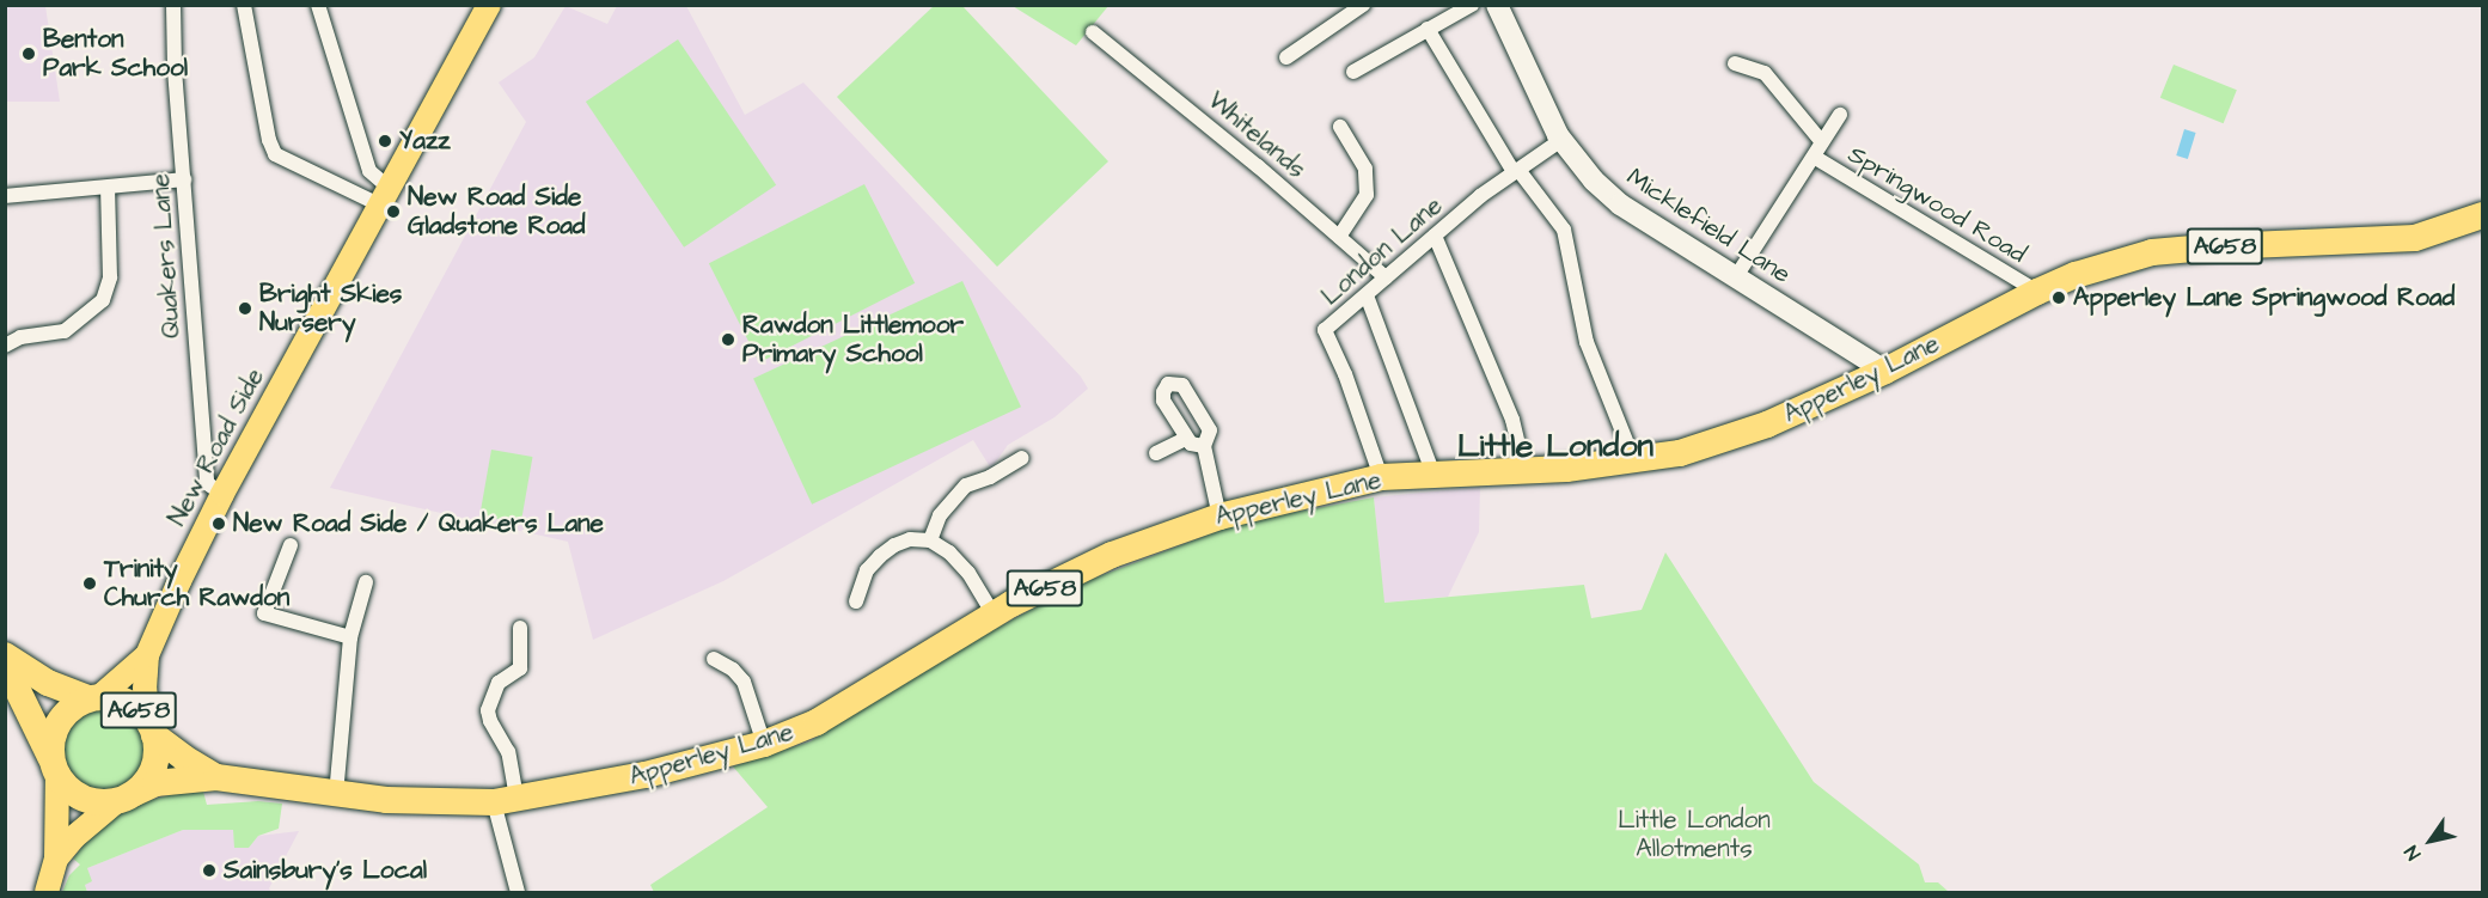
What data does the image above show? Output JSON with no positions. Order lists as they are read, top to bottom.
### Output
{
  "streets": {
    "highway": ["A658", "Apperley Lane"],
    "main road": ["Micklefield Lane", "New Road Side"],
    "street": [
      "Whitelands",
      "Springwood Road",
      "London Lane",
      "Quakers Lane"
    ]
  },
  "crossings": [
    ["Whitelands", "London Lane"],
    ["Springwood Road", "Micklefield Lane"],
    ["Springwood Road", "Apperley Lane"],
    ["Micklefield Lane", "London Lane"],
    ["Micklefield Lane", "Apperley Lane"],
    ["A658", "Apperley Lane"],
    ["A658", "New Road Side"],
    ["London Lane", "Apperley Lane"],
    ["Quakers Lane", "New Road Side"],
    ["Apperley Lane", "New Road Side"]
  ],
  "districts": ["Little London"],
  "parks": ["Little London Allotments"],
  "places": [
    "Benton Park School",
    "Yazz",
    "New Road Side Gladstone Road",
    "Apperley Lane Springwood Road",
    "Bright Skies Nursery",
    "Rawdon Littlemoor Primary School",
    "New Road Side / Quakers Lane",
    "Trinity Church Rawdon",
    "Sainsbury's Local"
  ],
  "north": "bottom left"
}
